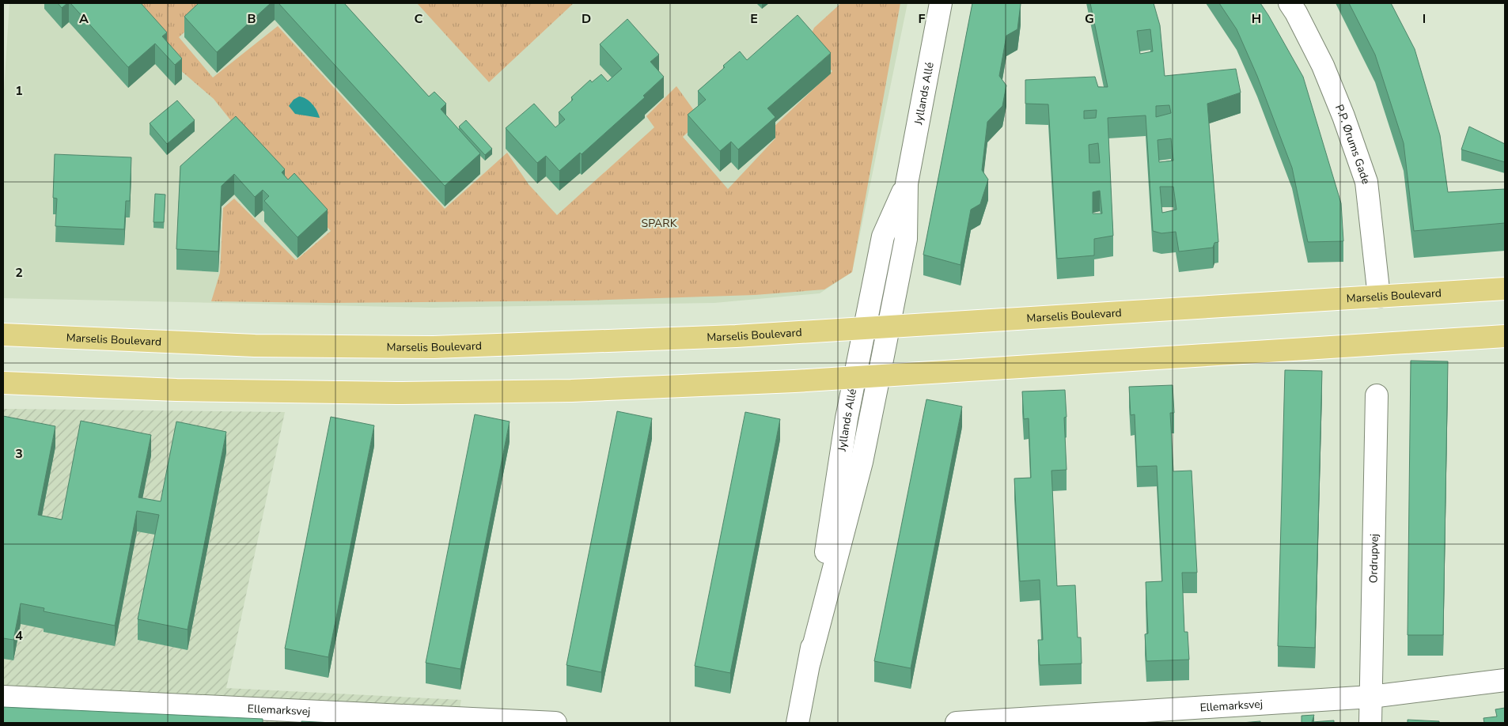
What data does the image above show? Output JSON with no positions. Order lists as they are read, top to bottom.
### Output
{
  "streets": {
    "main road": ["Marselis Boulevard"],
    "street": [
      "Jyllands Allé",
      "P.P. Ørums Gade",
      "Ordrupvej",
      "Ellemarksvej"
    ]
  },
  "crossings": [
    ["Jyllands Allé", "Marselis Boulevard"],
    ["P.P. Ørums Gade", "Marselis Boulevard"],
    ["Ordrupvej", "Ellemarksvej"]
  ],
  "parks": ["SPARK"],
  "grid": {
    "columns": [
      "A",
      "B",
      "C",
      "D",
      "E",
      "F",
      "G",
      "H",
      "I"
    ],
    "rows": [
      "1",
      "2",
      "3",
      "4"
    ]
  }
}
